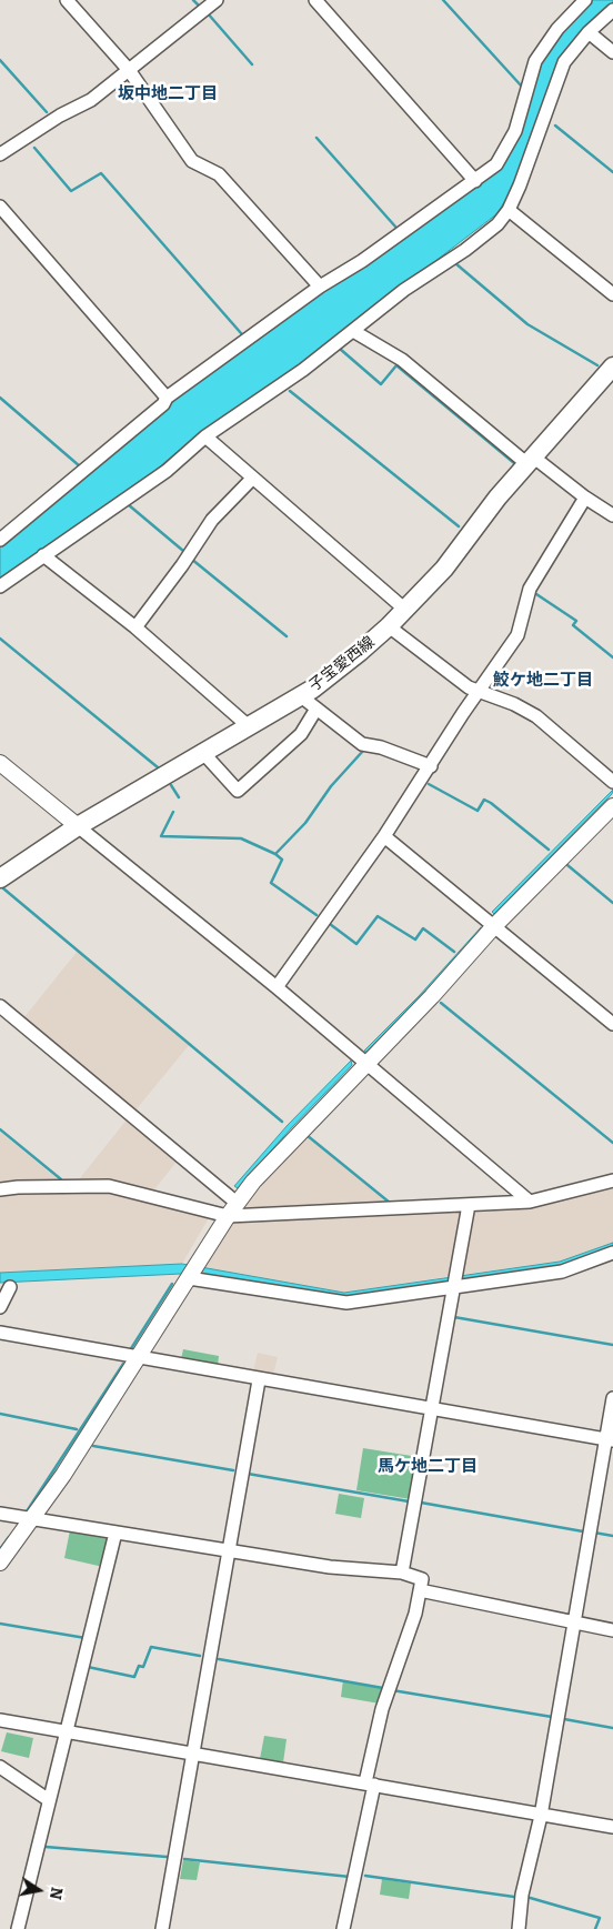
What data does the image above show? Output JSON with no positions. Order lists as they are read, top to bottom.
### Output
{
  "streets": {
    "main road": ["子宝愛西線"]
  },
  "districts": ["坂中地二丁目", "鮫ケ地二丁目", "馬ケ地二丁目"],
  "north": "right"
}
